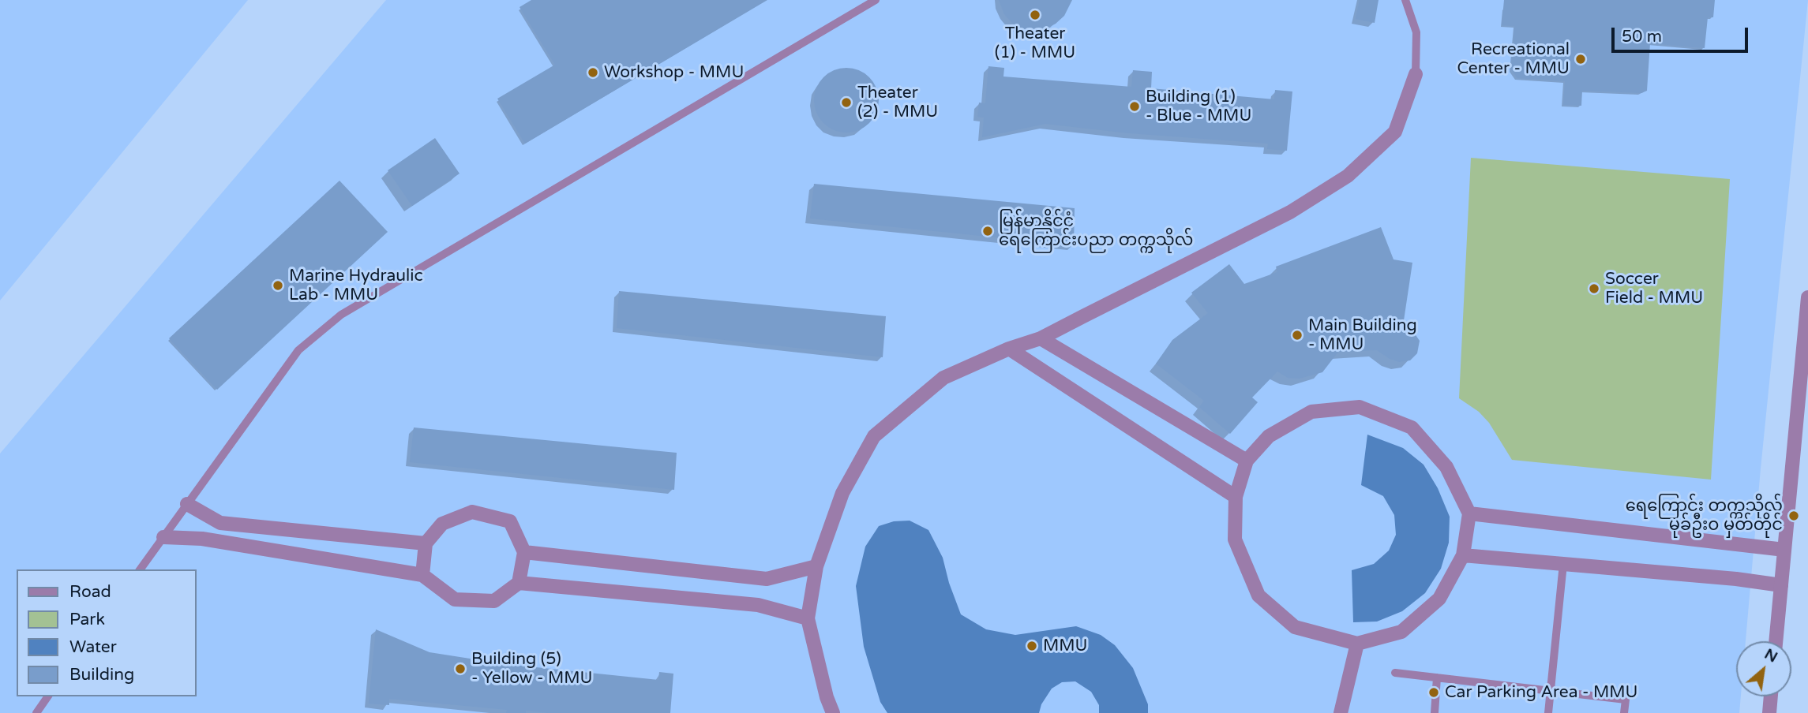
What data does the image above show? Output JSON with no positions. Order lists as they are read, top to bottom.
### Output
{
  "places": [
    "Theater (1) - MMU",
    "Recreational Center - MMU",
    "Workshop - MMU",
    "Theater (2) - MMU",
    "Building (1) - Blue - MMU",
    "မြန်မာနိုင်ငံ ရေကြောင်းပညာ တက္ကသိုလ်",
    "Marine Hydraulic Lab - MMU",
    "Soccer Field - MMU",
    "Main Building - MMU",
    "ရေကြောင်း တက္ကသိုလ် မုခ်ဦးဝ မှတ်တိုင်",
    "MMU",
    "Building (5) - Yellow - MMU",
    "Car Parking Area - MMU"
  ],
  "legend": [
    "Road",
    "Park",
    "Water",
    "Building"
  ],
  "scale_bar": "50 m",
  "north": "top right"
}
